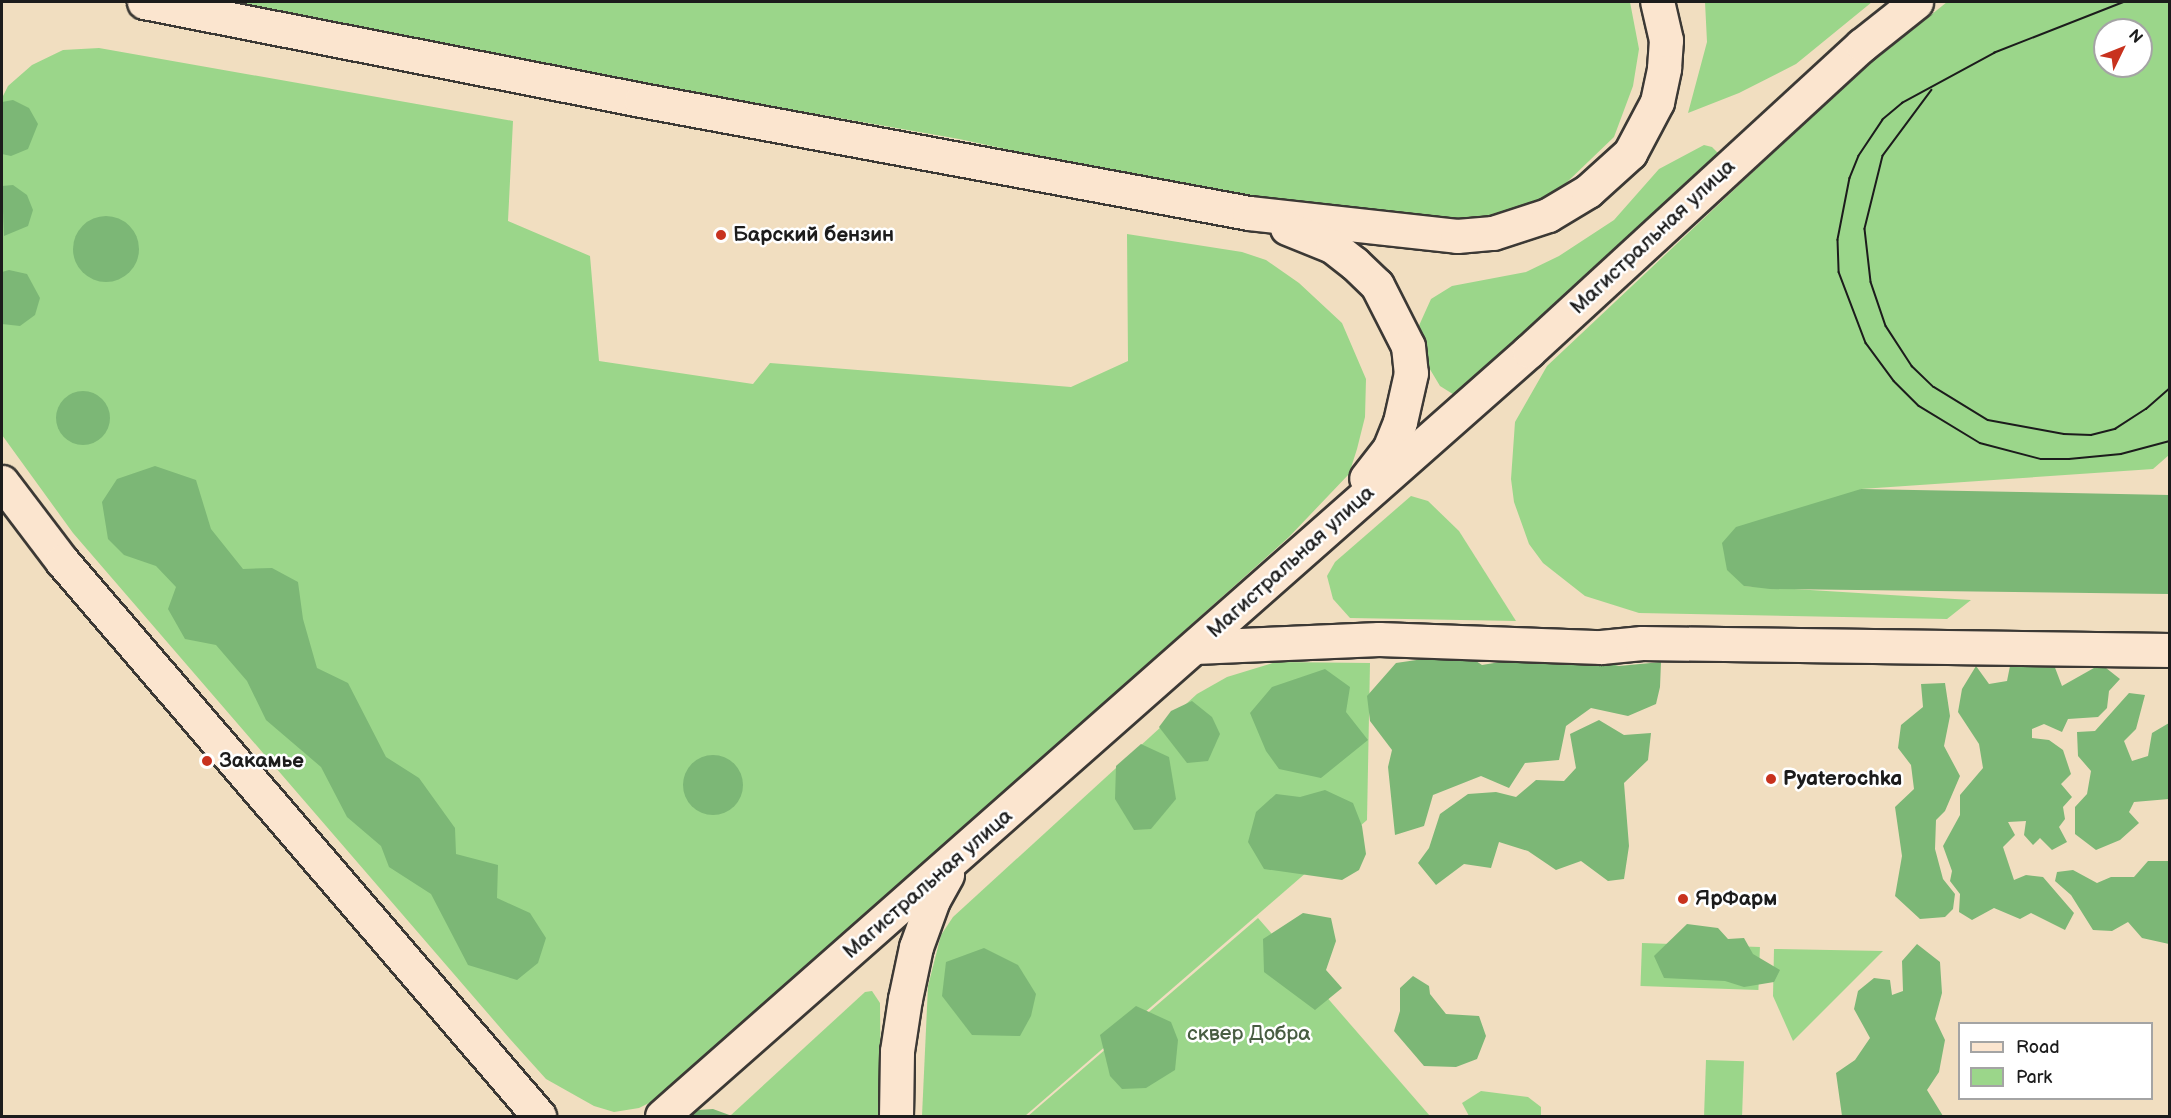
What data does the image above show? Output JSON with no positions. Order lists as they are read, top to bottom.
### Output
{
  "streets": {
    "main road": ["Магистральная улица"]
  },
  "parks": ["сквер Добра"],
  "places": [
    "Барский бензин",
    "Закамье",
    "Pyaterochka",
    "ЯрФарм"
  ],
  "legend": ["Road", "Park"],
  "north": "top right"
}
